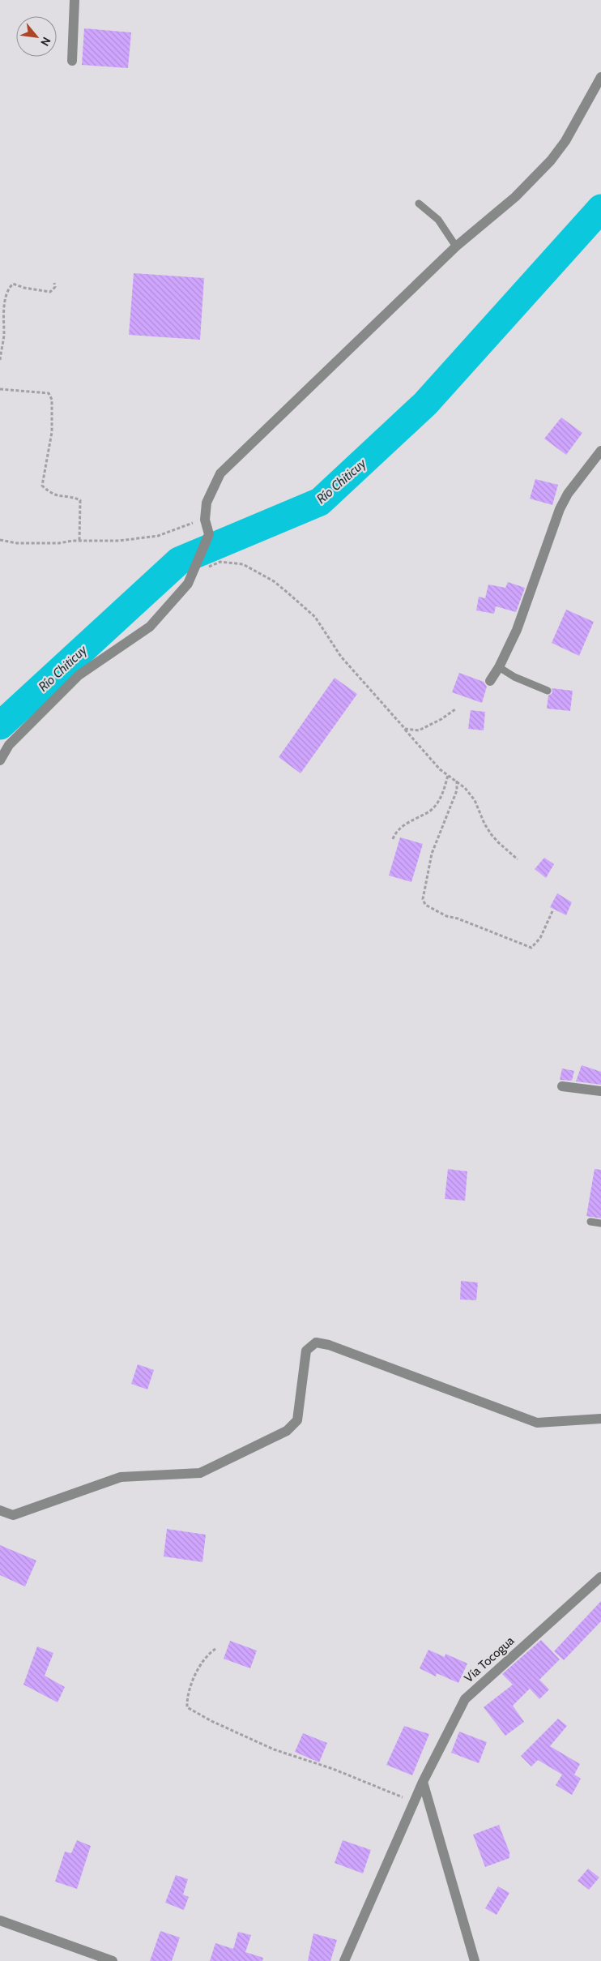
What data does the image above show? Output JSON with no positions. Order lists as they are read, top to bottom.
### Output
{
  "streets": {
    "street": ["Vía Tocogua"]
  },
  "water": ["Río Chiticuy"],
  "north": "bottom right"
}
